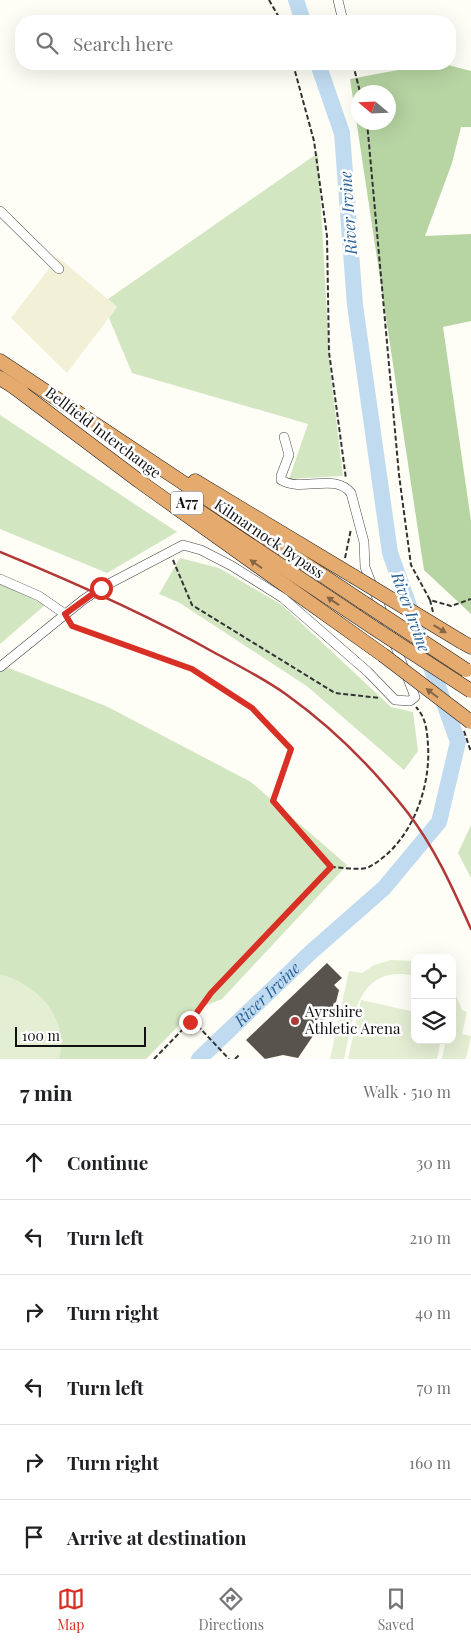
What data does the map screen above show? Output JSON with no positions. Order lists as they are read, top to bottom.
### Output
{
  "streets": {
    "highway": ["Bellfield Interchange", "A77", "Kilmarnock Bypass"]
  },
  "crossings": [
    ["Bellfield Interchange", "A77"],
    ["Bellfield Interchange", "Kilmarnock Bypass"],
    ["A77", "Kilmarnock Bypass"]
  ],
  "water": ["River Irvine"],
  "places": ["Ayrshire Athletic Arena"],
  "scale_bar": "100 m",
  "north": "left",
  "page": {
    "search": "Search here",
    "scale": "100 m",
    "heading": ["7 min", "Walk · 510 m"],
    "list": [
      ["Continue", "30 m"],
      ["Turn left", "210 m"],
      ["Turn right", "40 m"],
      ["Turn left", "70 m"],
      ["Turn right", "160 m"],
      "Arrive at destination"
    ],
    "nav": ["Map", "Directions", "Saved"]
  }
}
